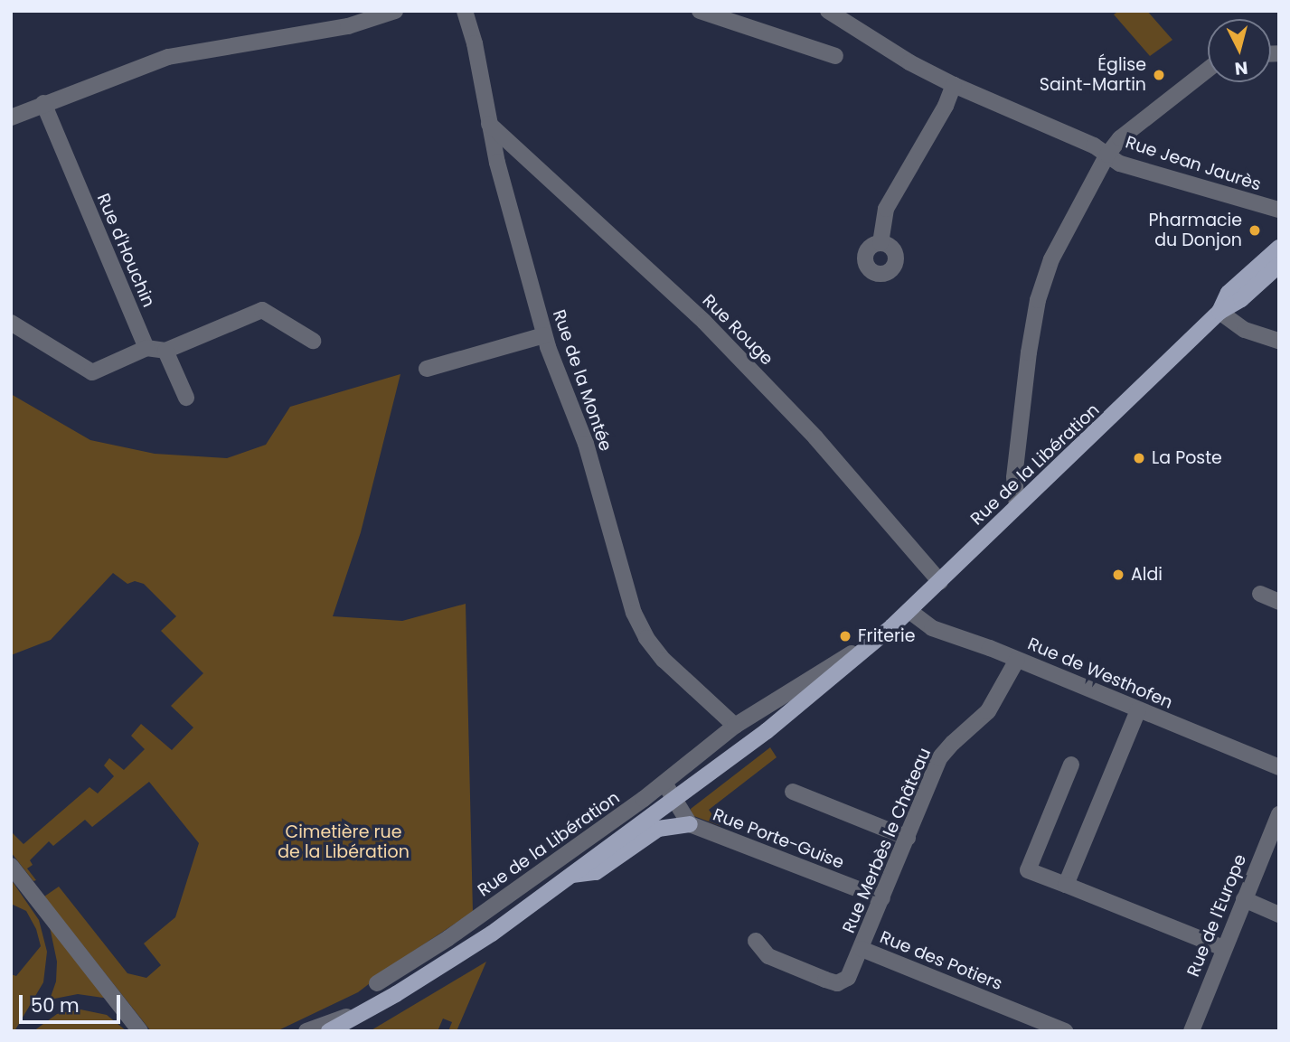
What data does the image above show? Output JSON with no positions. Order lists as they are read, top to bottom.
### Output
{
  "streets": {
    "main road": ["Rue de la Libération"],
    "street": [
      "Rue Jean Jaurès",
      "Rue d'Houchin",
      "Rue Rouge",
      "Rue de la Montée",
      "Rue de Westhofen",
      "Rue Porte-Guise",
      "Rue Merbès le Château",
      "Rue de l'Europe",
      "Rue des Potiers"
    ]
  },
  "crossings": [
    ["Rue Rouge", "Rue de la Montée"],
    ["Rue Rouge", "Rue de la Libération"],
    ["Rue de la Montée", "Rue de la Libération"],
    ["Rue de la Libération", "Rue de Westhofen"],
    ["Rue de la Libération", "Rue Porte-Guise"],
    ["Rue de Westhofen", "Rue Merbès le Château"],
    ["Rue Porte-Guise", "Rue Merbès le Château"],
    ["Rue Merbès le Château", "Rue des Potiers"]
  ],
  "parks": ["Cimetière rue de la Libération"],
  "places": [
    "Église Saint-Martin",
    "Pharmacie du Donjon",
    "La Poste",
    "Aldi",
    "Friterie"
  ],
  "scale_bar": "50 m",
  "north": "bottom"
}
